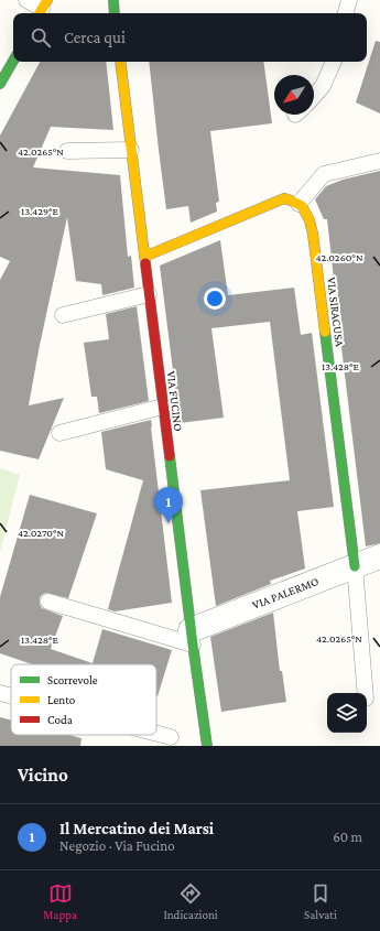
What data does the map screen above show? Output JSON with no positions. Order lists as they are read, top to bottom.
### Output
{
  "streets": {
    "main road": ["VIA SIRACUSA", "VIA FUCINO"],
    "street": ["VIA PALERMO"]
  },
  "crossings": [
    ["VIA SIRACUSA", "VIA PALERMO"],
    ["VIA FUCINO", "VIA PALERMO"]
  ],
  "legend": ["Scorrevole", "Lento", "Coda"],
  "north": "bottom left",
  "page": {
    "search": "Cerca qui",
    "pins": "1",
    "heading": "Vicino",
    "list": [
      {
        "mark": "1",
        "name": "Il Mercatino dei Marsi",
        "note": "Negozio · Via Fucino",
        "value": "60 m"
      }
    ],
    "nav": ["Mappa", "Indicazioni", "Salvati"]
  },
  "coordinates": [
    "42.0265°N",
    "13.429°E",
    "42.0260°N",
    "13.428°E",
    "42.0270°N"
  ]
}
